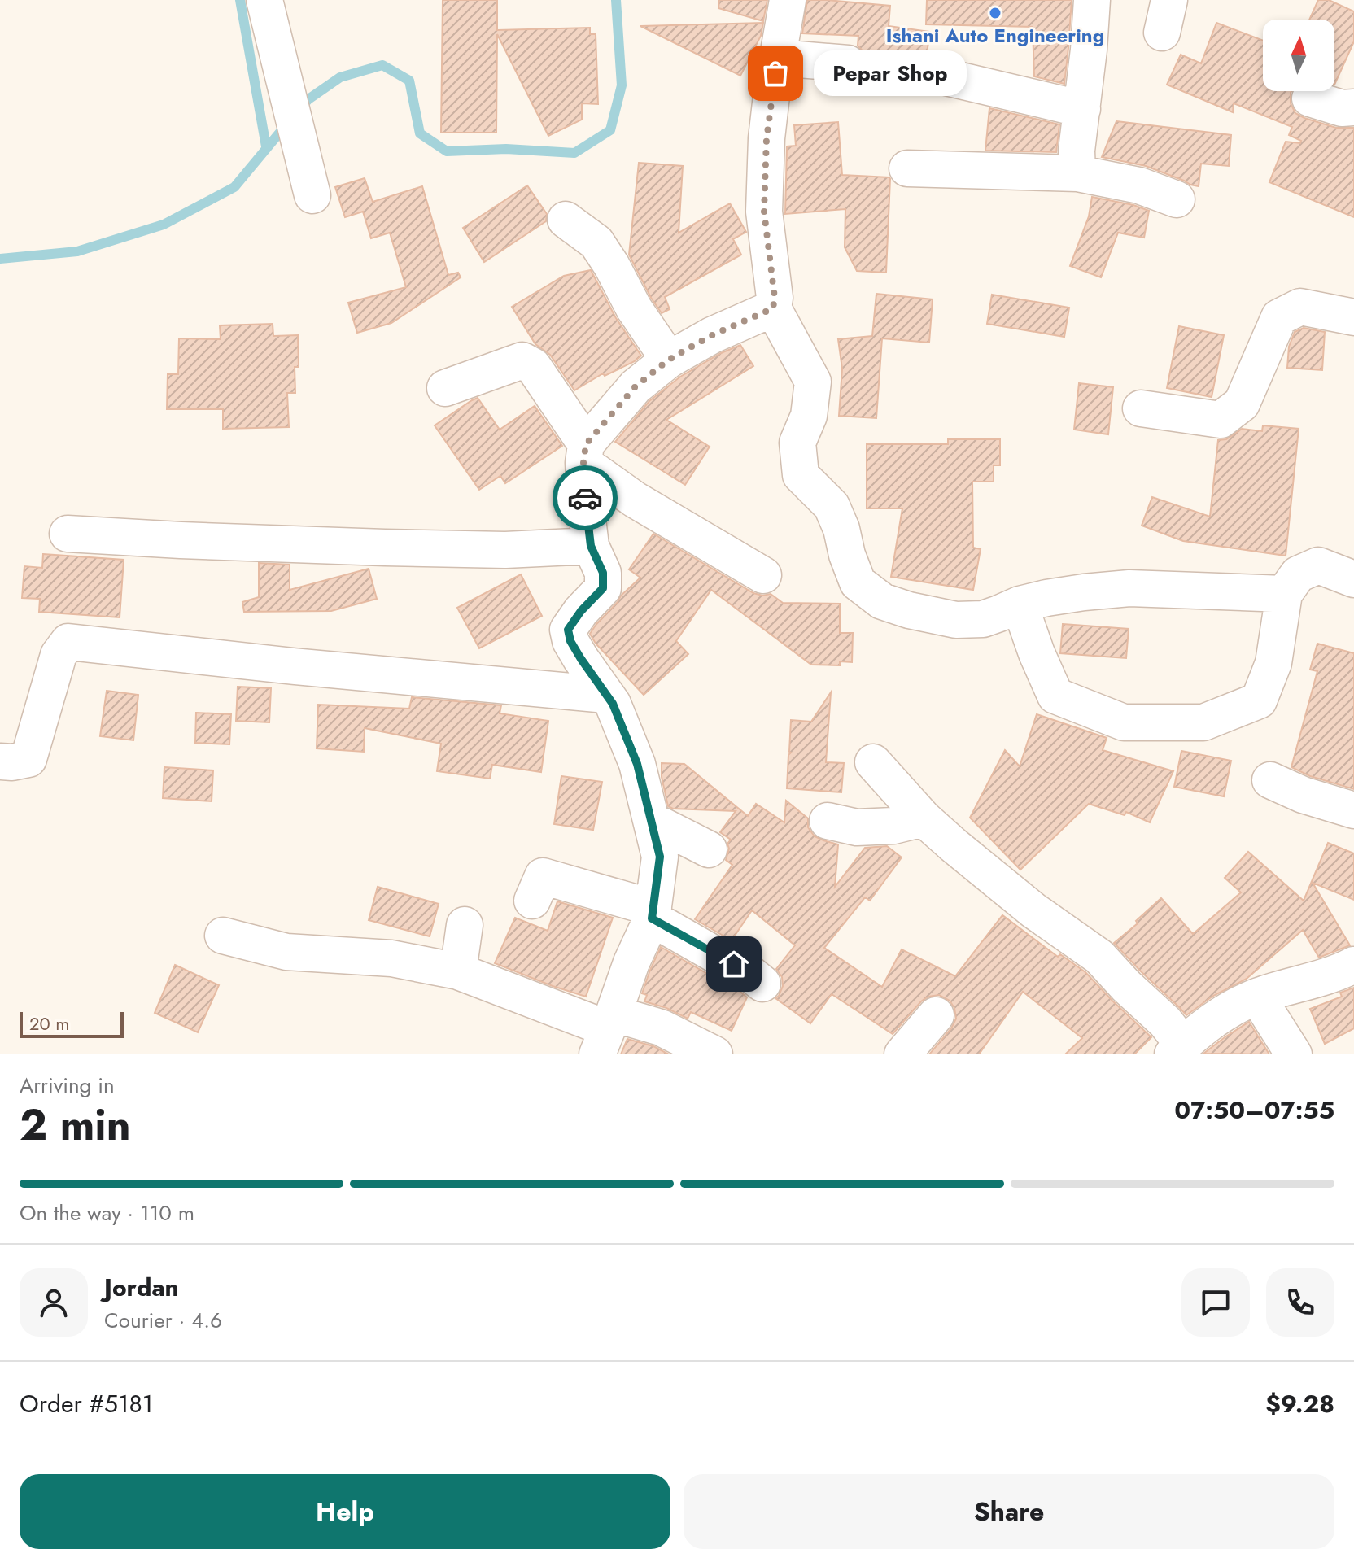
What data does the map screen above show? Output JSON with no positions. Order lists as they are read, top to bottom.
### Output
{
  "places": ["Ishani Auto Engineering", "Pepar Shop"],
  "scale_bar": "20 m",
  "north": "top",
  "page": {
    "bubble": "Pepar Shop",
    "scale": "20 m",
    "heading": ["2 min", "Arriving in", "07:50–07:55"],
    "panel": [
      "Jordan",
      "Courier · 4.6",
      "Order #5181",
      "$9.28"
    ],
    "bar": "On the way · 110 m",
    "buttons": ["Help", "Share"]
  }
}
